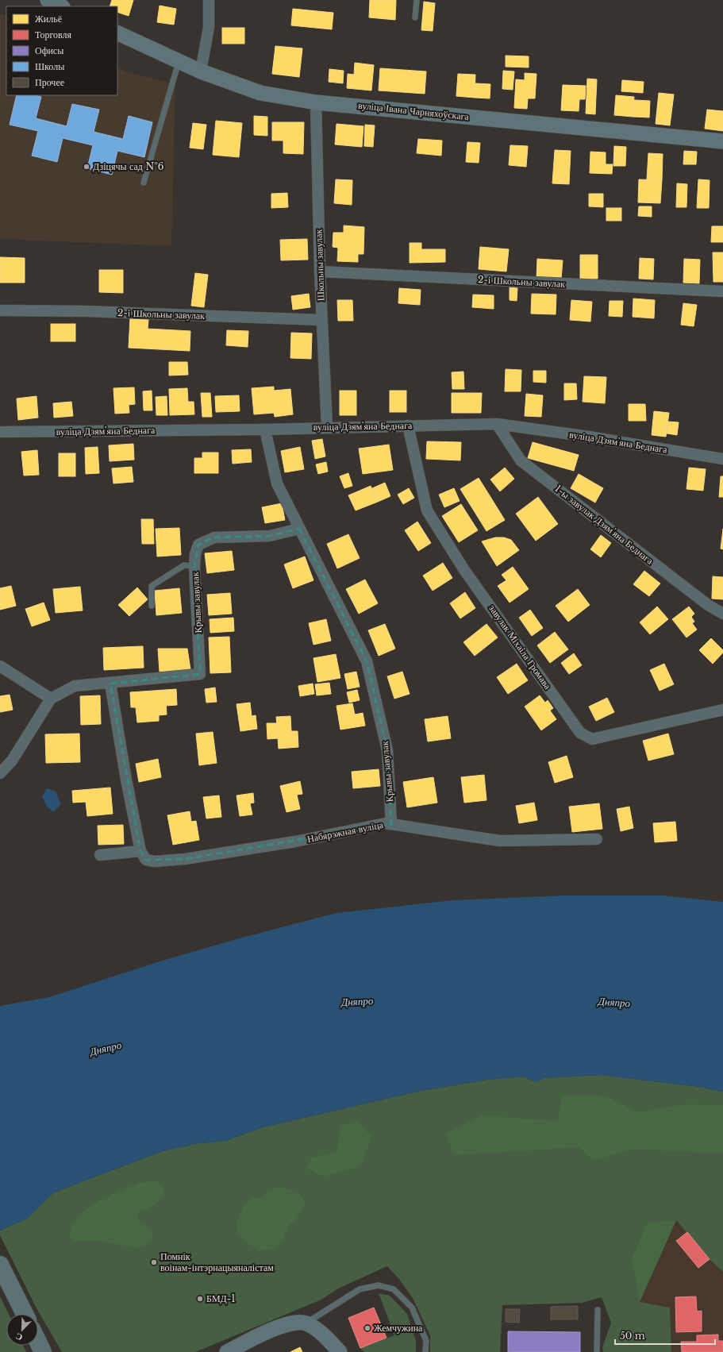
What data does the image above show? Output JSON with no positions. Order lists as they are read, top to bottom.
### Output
{
  "streets": {
    "street": [
      "вуліца Івана Чарняхоўскага",
      "Школьны завулак",
      "2-і Школьны завулак",
      "вуліца Дзямʼяна Беднага",
      "1-ы завулак Дзямʼяна Беднага",
      "Крывы завулак",
      "завулак Міхаіла Громава",
      "Набярэжная вуліца"
    ]
  },
  "crossings": [
    ["вуліца Івана Чарняхоўскага", "Школьны завулак"],
    ["Школьны завулак", "2-і Школьны завулак"],
    ["Школьны завулак", "вуліца Дзямʼяна Беднага"],
    ["вуліца Дзямʼяна Беднага", "1-ы завулак Дзямʼяна Беднага"],
    ["вуліца Дзямʼяна Беднага", "Крывы завулак"],
    ["вуліца Дзямʼяна Беднага", "завулак Міхаіла Громава"],
    ["Крывы завулак", "Набярэжная вуліца"]
  ],
  "water": ["Дняпро"],
  "places": [
    "Дзіцячы сад №6",
    "Помнік воінам-інтэрнацыяналістам",
    "БМД-1",
    "Жемчужина"
  ],
  "legend": [
    "Жильё",
    "Торговля",
    "Офисы",
    "Школы",
    "Прочее"
  ],
  "scale_bar": "50 m",
  "north": "bottom left"
}
